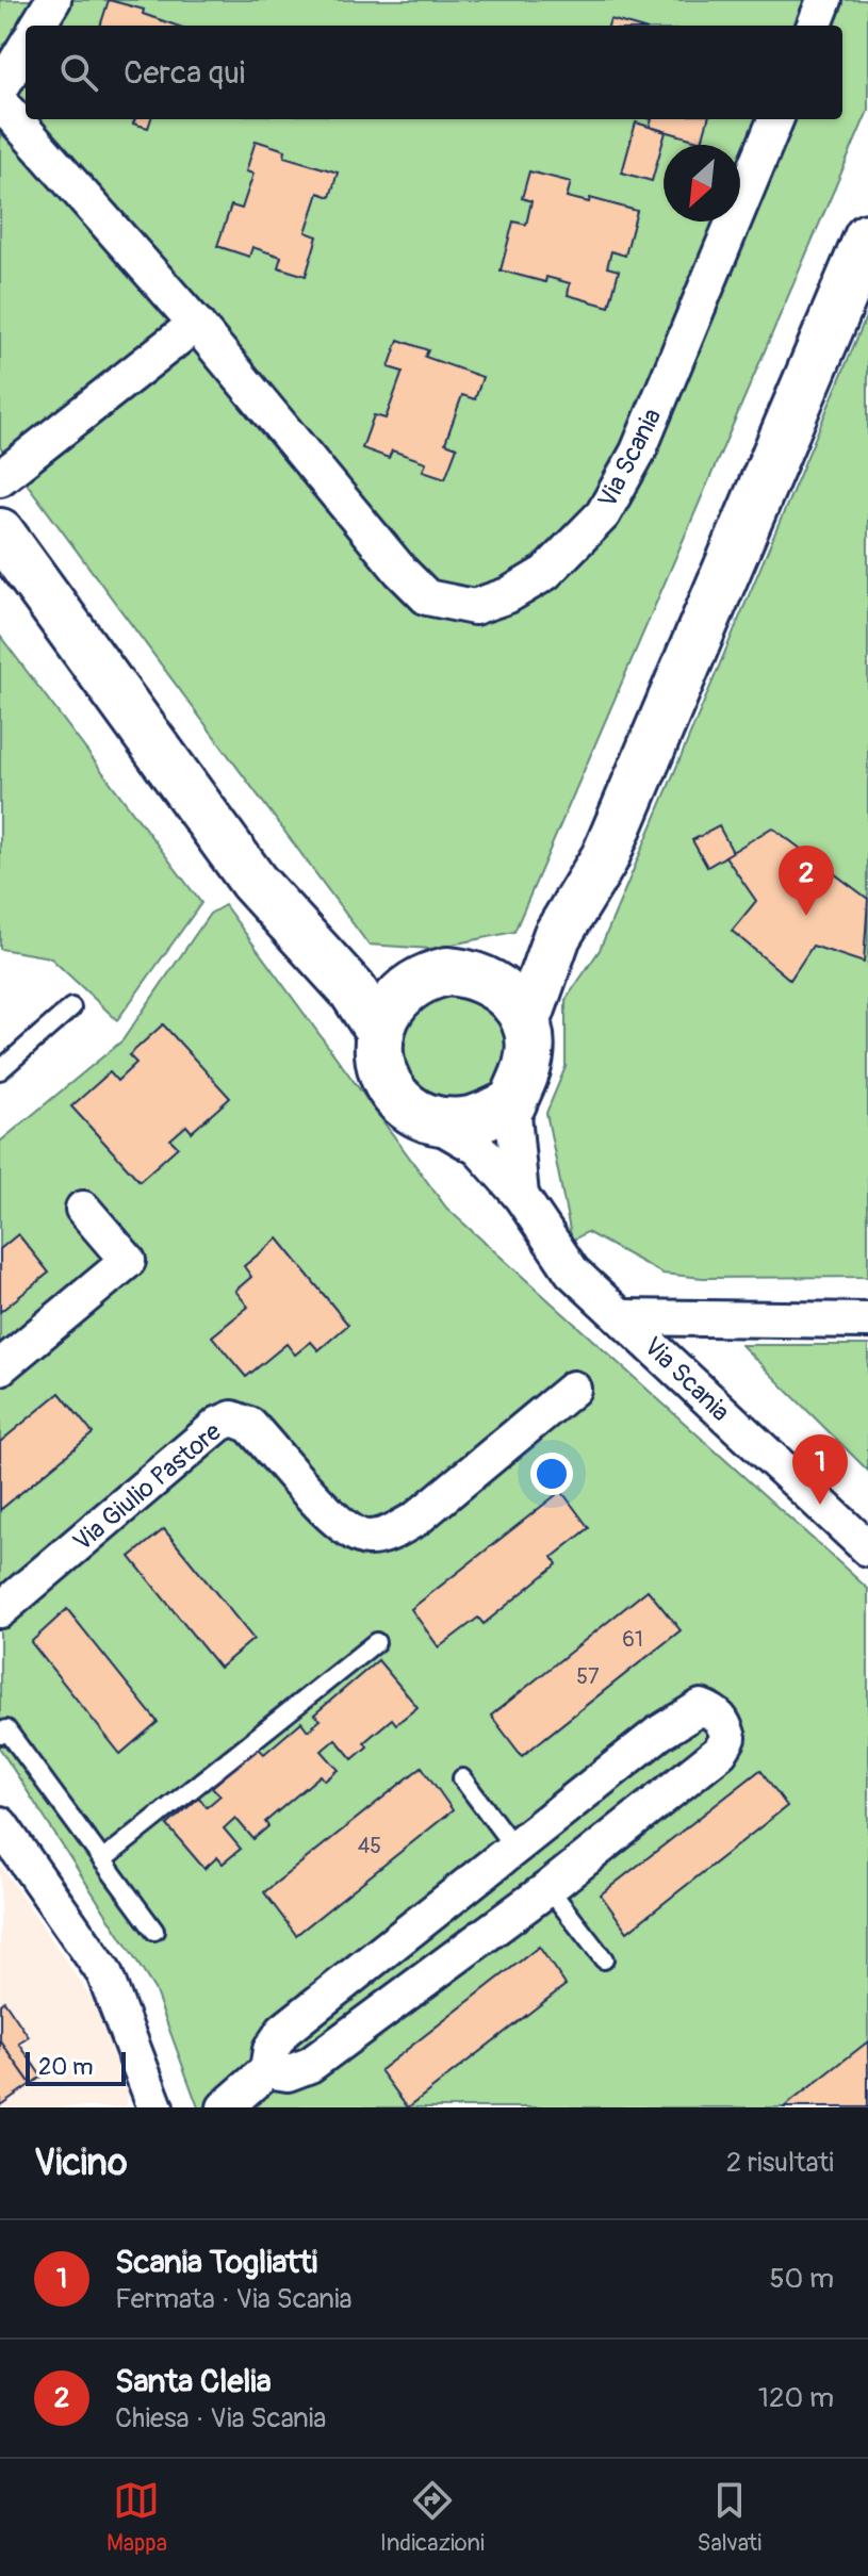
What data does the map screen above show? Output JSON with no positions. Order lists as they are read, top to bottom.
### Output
{
  "streets": {
    "main road": ["Via Scania"],
    "street": ["Via Giulio Pastore"]
  },
  "house_numbers": ["61", "57", "45"],
  "scale_bar": "20 m",
  "north": "bottom left",
  "page": {
    "search": "Cerca qui",
    "pins": ["2", "1"],
    "scale": "20 m",
    "heading": ["Vicino", "2 risultati"],
    "list": [
      {
        "mark": "1",
        "name": "Scania Togliatti",
        "note": "Fermata · Via Scania",
        "value": "50 m"
      },
      {
        "mark": "2",
        "name": "Santa Clelia",
        "note": "Chiesa · Via Scania",
        "value": "120 m"
      }
    ],
    "nav": ["Mappa", "Indicazioni", "Salvati"]
  }
}
